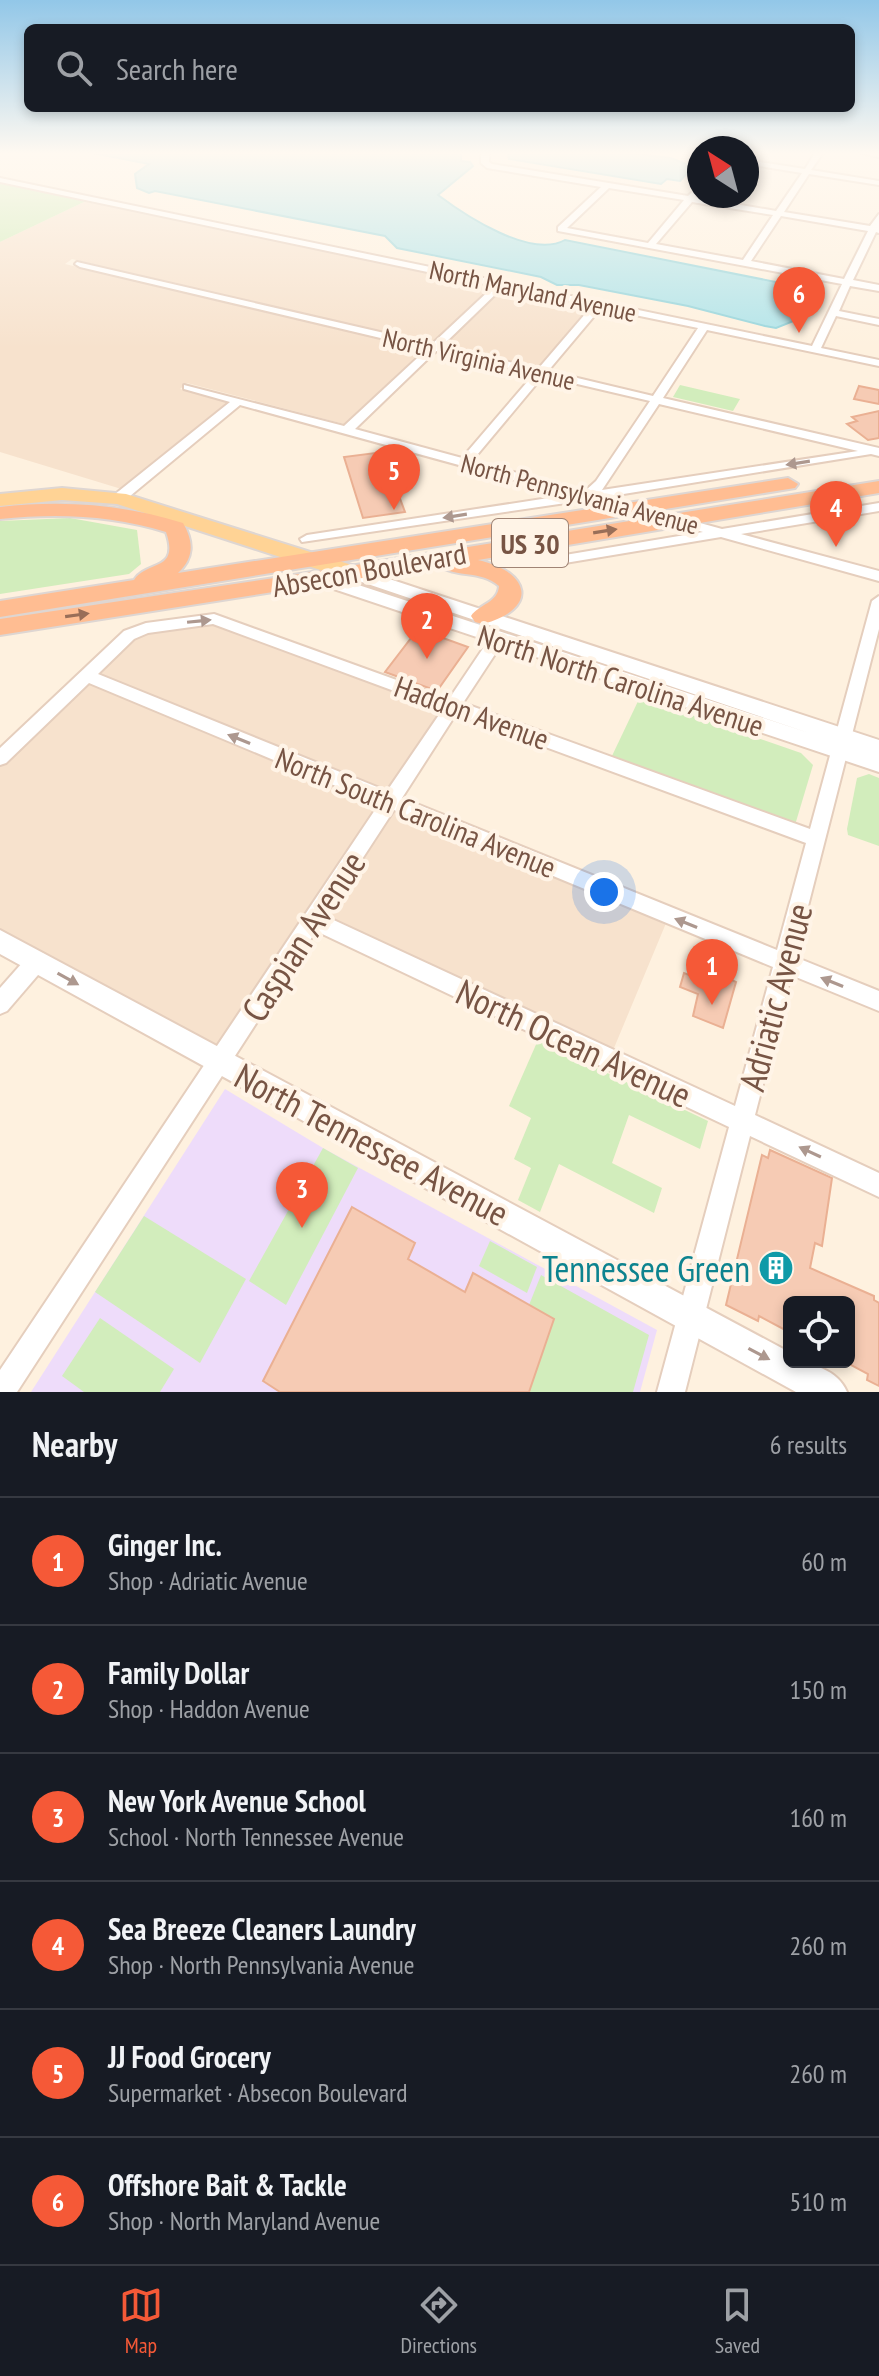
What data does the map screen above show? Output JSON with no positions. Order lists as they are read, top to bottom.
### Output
{
  "streets": {
    "highway": ["US 30", "Absecon Boulevard"],
    "street": [
      "North Maryland Avenue",
      "North Virginia Avenue",
      "North Pennsylvania Avenue",
      "North North Carolina Avenue",
      "Haddon Avenue",
      "North South Carolina Avenue",
      "Caspian Avenue",
      "Adriatic Avenue",
      "North Ocean Avenue",
      "North Tennessee Avenue"
    ]
  },
  "crossings": [
    ["North Virginia Avenue", "Absecon Boulevard"],
    ["North Pennsylvania Avenue", "Absecon Boulevard"],
    ["Absecon Boulevard", "North North Carolina Avenue"],
    ["North North Carolina Avenue", "Caspian Avenue"],
    ["North North Carolina Avenue", "Adriatic Avenue"],
    ["Haddon Avenue", "North South Carolina Avenue"],
    ["Haddon Avenue", "Caspian Avenue"],
    ["Haddon Avenue", "Adriatic Avenue"],
    ["North South Carolina Avenue", "Caspian Avenue"],
    ["North South Carolina Avenue", "Adriatic Avenue"],
    ["Caspian Avenue", "North Ocean Avenue"],
    ["Caspian Avenue", "North Tennessee Avenue"],
    ["Adriatic Avenue", "North Ocean Avenue"],
    ["Adriatic Avenue", "North Tennessee Avenue"]
  ],
  "one_way": ["Haddon Avenue", "North South Carolina Avenue", "North Tennessee Avenue"],
  "places": {
    "building": ["Tennessee Green"]
  },
  "north": "top left",
  "page": {
    "search": "Search here",
    "pins": [
      "6",
      "5",
      "4",
      "2",
      "1",
      "3"
    ],
    "heading": ["Nearby", "6 results"],
    "list": [
      {
        "mark": "1",
        "name": "Ginger Inc.",
        "note": "Shop · Adriatic Avenue",
        "value": "60 m"
      },
      {
        "mark": "2",
        "name": "Family Dollar",
        "note": "Shop · Haddon Avenue",
        "value": "150 m"
      },
      {
        "mark": "3",
        "name": "New York Avenue School",
        "note": "School · North Tennessee Avenue",
        "value": "160 m"
      },
      {
        "mark": "4",
        "name": "Sea Breeze Cleaners Laundry",
        "note": "Shop · North Pennsylvania Avenue",
        "value": "260 m"
      },
      {
        "mark": "5",
        "name": "JJ Food Grocery",
        "note": "Supermarket · Absecon Boulevard",
        "value": "260 m"
      },
      {
        "mark": "6",
        "name": "Offshore Bait & Tackle",
        "note": "Shop · North Maryland Avenue",
        "value": "510 m"
      }
    ],
    "nav": ["Map", "Directions", "Saved"]
  }
}
